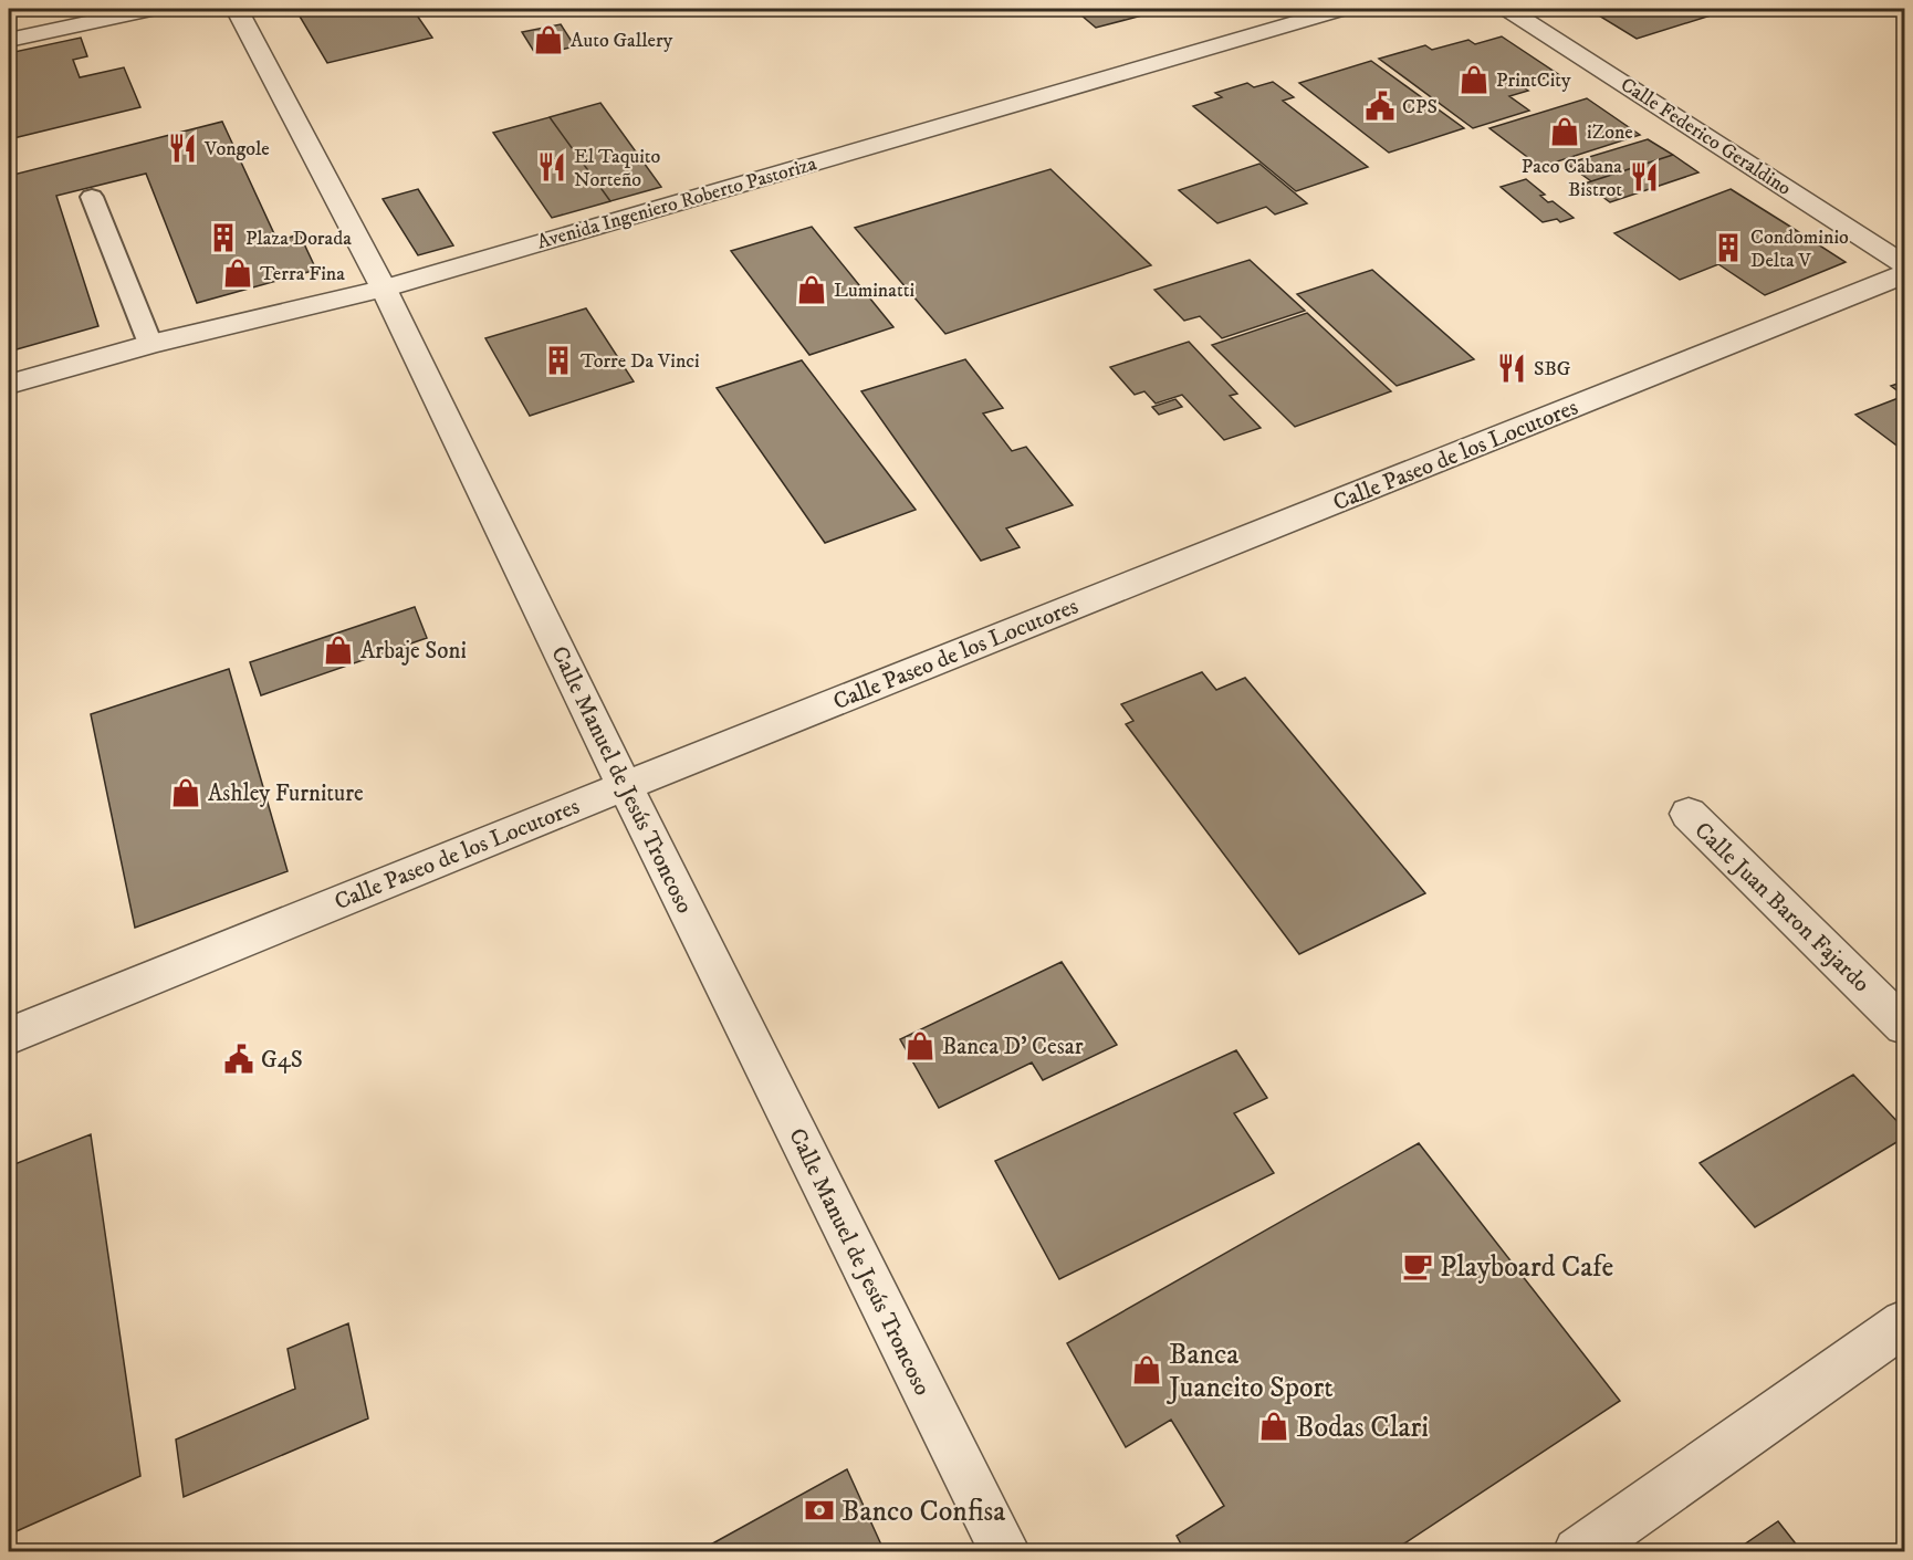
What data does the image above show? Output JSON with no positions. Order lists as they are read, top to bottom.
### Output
{
  "streets": {
    "street": [
      "Calle Federico Geraldino",
      "Avenida Ingeniero Roberto Pastoriza",
      "Calle Paseo de los Locutores",
      "Calle Manuel de Jesús Troncoso",
      "Calle Juan Baron Fajardo"
    ]
  },
  "crossings": [
    ["Avenida Ingeniero Roberto Pastoriza", "Calle Manuel de Jesús Troncoso"],
    ["Calle Paseo de los Locutores", "Calle Manuel de Jesús Troncoso"]
  ],
  "places": {
    "shop": [
      "Auto Gallery",
      "PrintCity",
      "iZone",
      "Terra Fina",
      "Luminatti",
      "Arbaje Soni",
      "Ashley Furniture",
      "Banca D' Cesar",
      "Banca Juancito Sport",
      "Bodas Clari"
    ],
    "public building": ["CPS", "G4S"],
    "restaurant": [
      "Vongole",
      "El Taquito Norteño",
      "Paco Cabana Bistrot",
      "SBG"
    ],
    "building": ["Plaza Dorada", "Condominio Delta V", "Torre Da Vinci"],
    "cafe": ["Playboard Cafe"],
    "bank": ["Banco Confisa"]
  }
}
